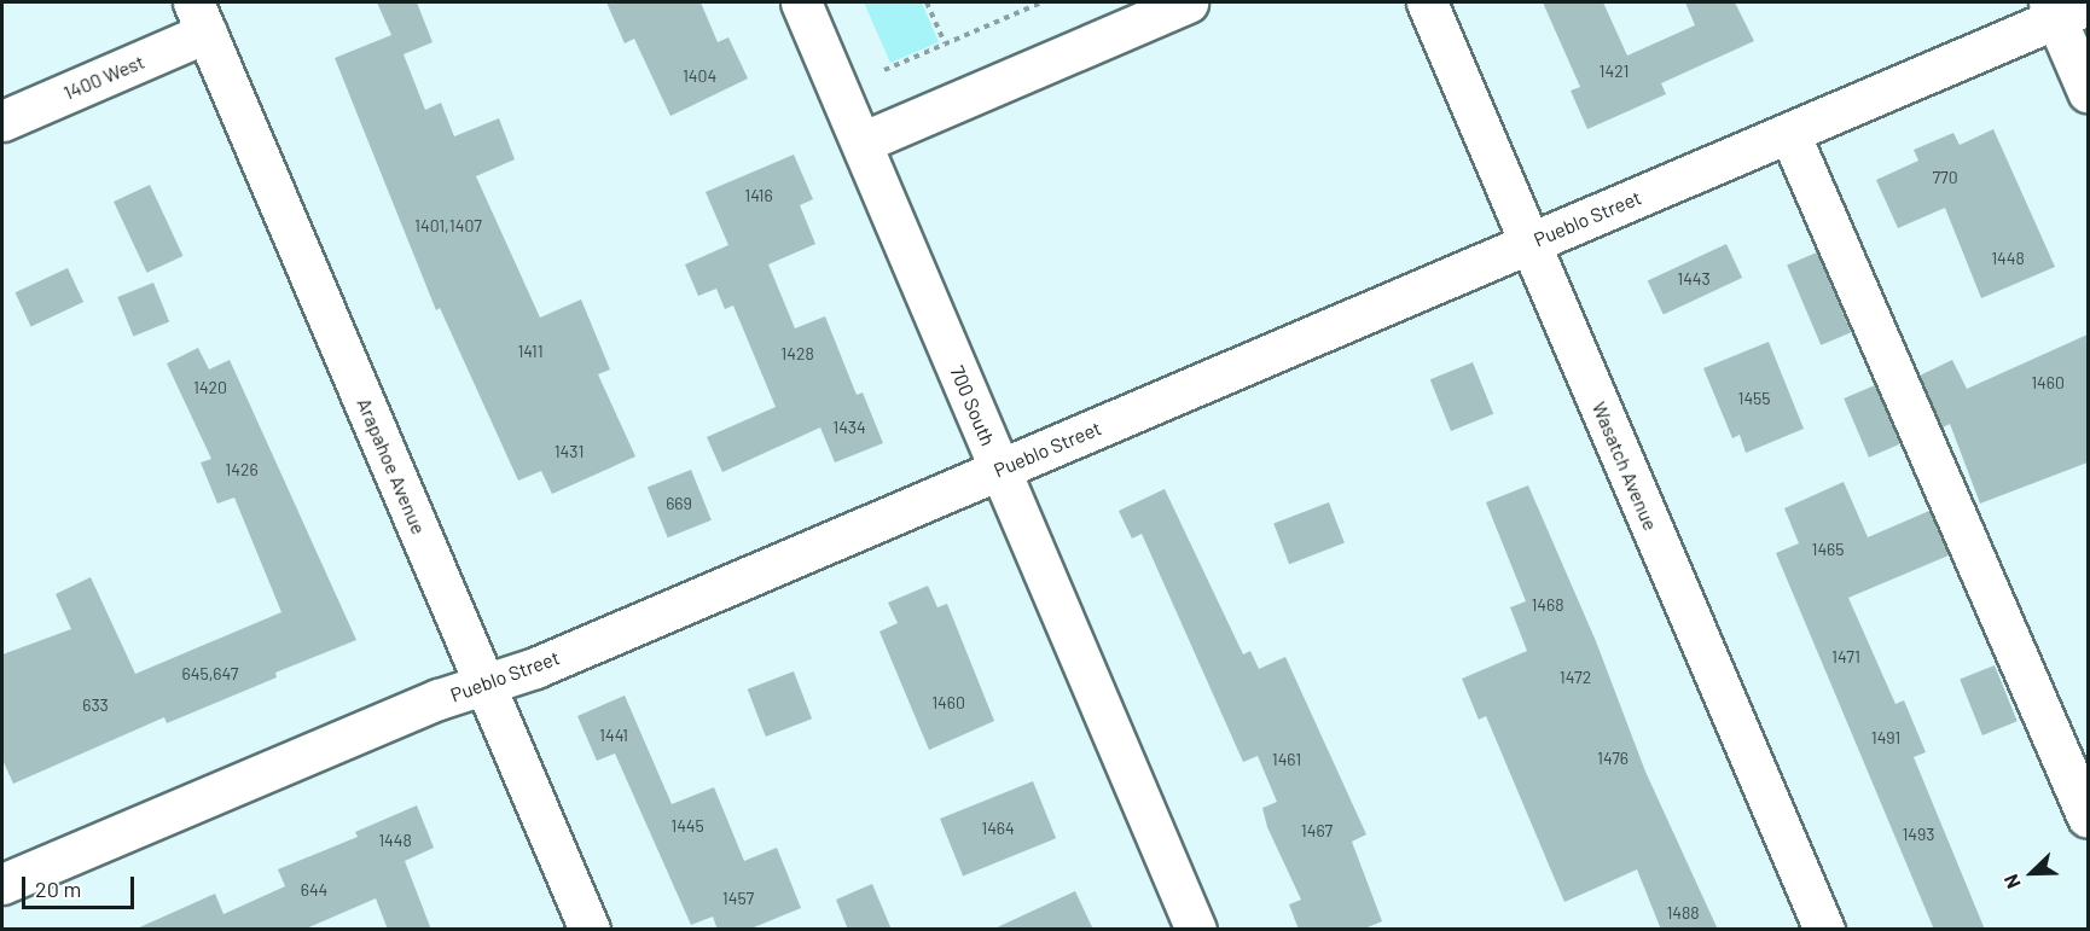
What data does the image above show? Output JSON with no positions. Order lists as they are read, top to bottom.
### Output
{
  "streets": {
    "street": [
      "1400 West",
      "Pueblo Street",
      "700 South",
      "Arapahoe Avenue",
      "Wasatch Avenue"
    ]
  },
  "crossings": [
    ["1400 West", "Arapahoe Avenue"],
    ["Pueblo Street", "700 South"],
    ["Pueblo Street", "Arapahoe Avenue"],
    ["Pueblo Street", "Wasatch Avenue"]
  ],
  "house_numbers": [
    "1421",
    "1404",
    "770",
    "1416",
    "1401,1407",
    "1448",
    "1443",
    "1411",
    "1428",
    "1460",
    "1420",
    "1455",
    "1434",
    "1431",
    "1426",
    "669",
    "1465",
    "1468",
    "1471",
    "645,647",
    "1472",
    "1460",
    "633",
    "1441",
    "1491",
    "1476",
    "1461",
    "1445",
    "1464",
    "1467",
    "1493",
    "1448",
    "644",
    "1457",
    "1488"
  ],
  "scale_bar": "20 m",
  "north": "bottom left"
}
